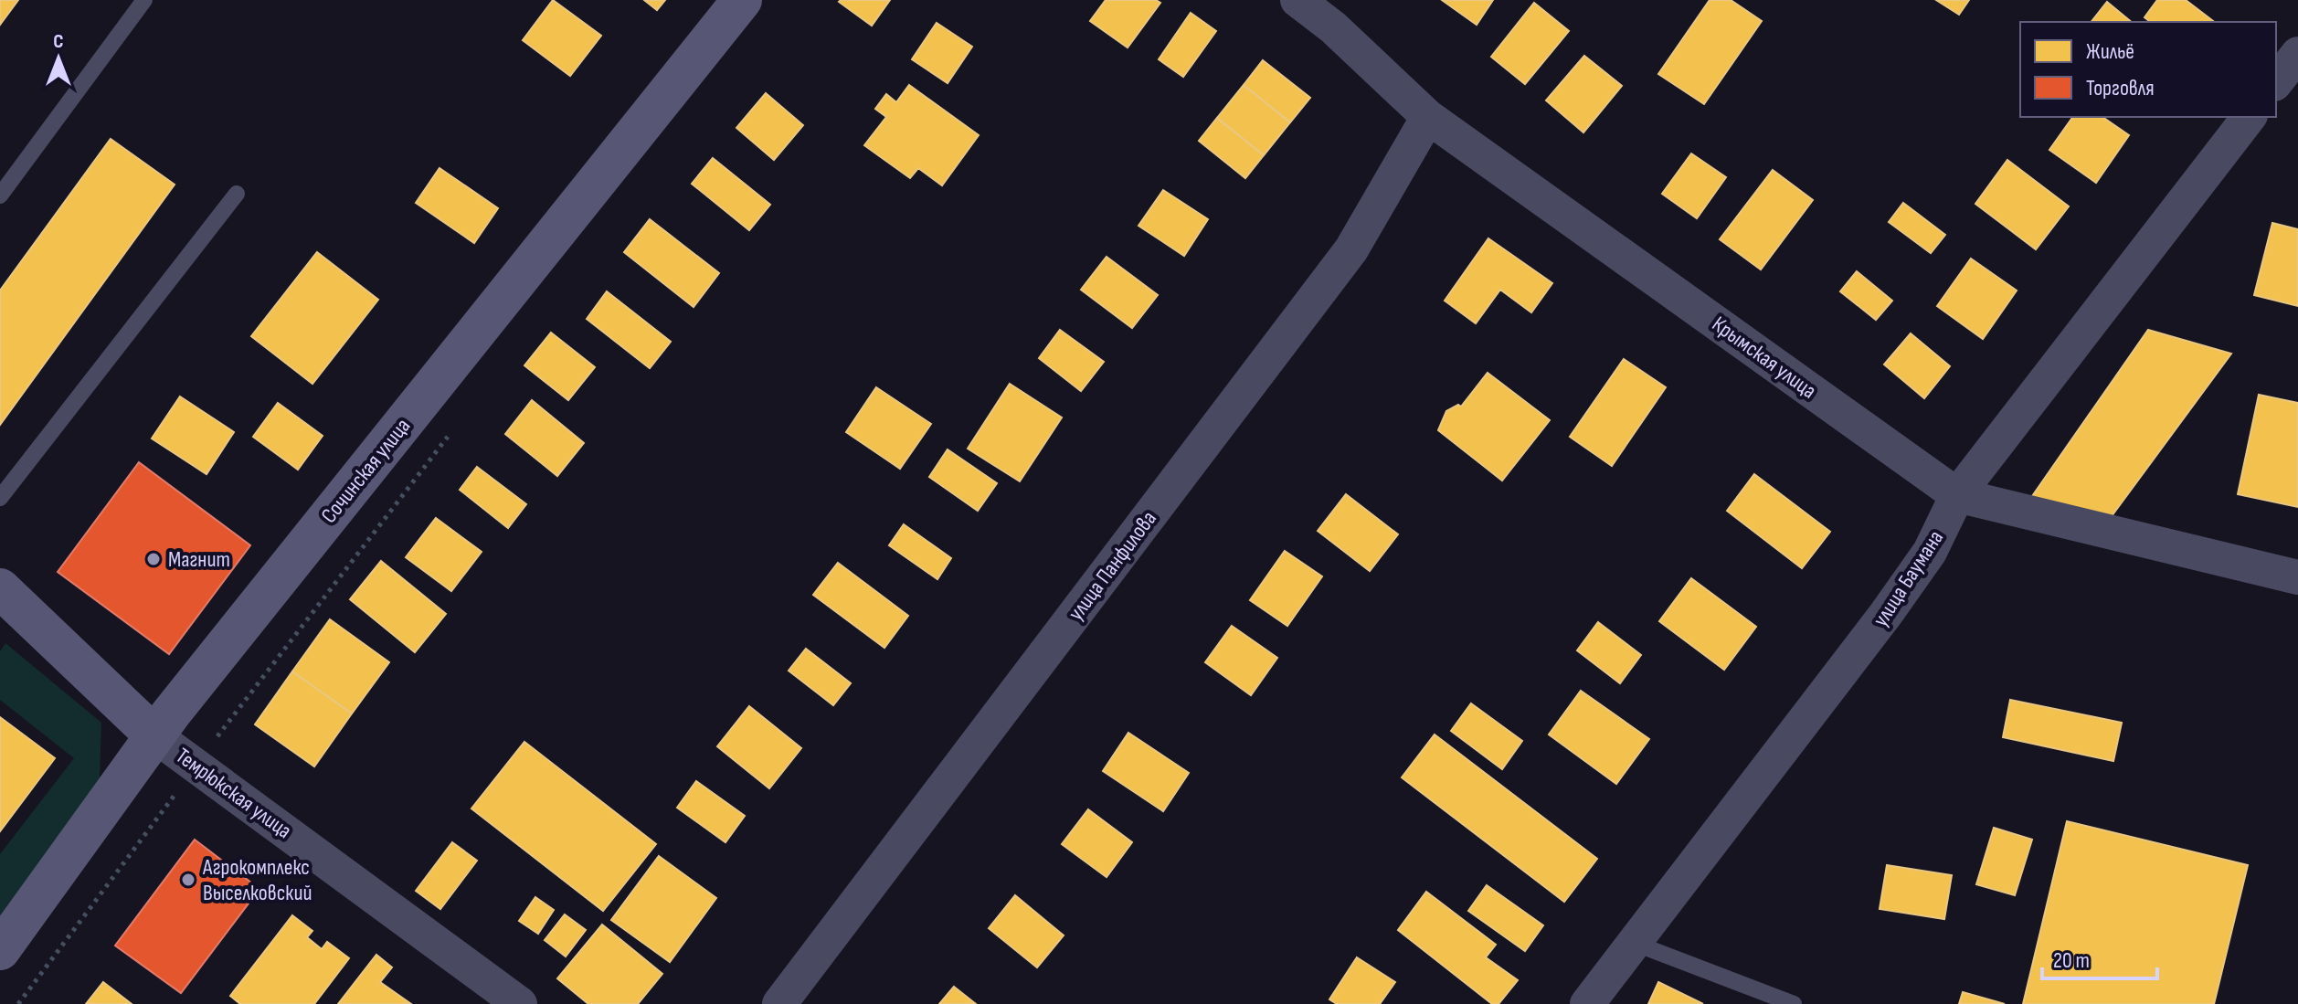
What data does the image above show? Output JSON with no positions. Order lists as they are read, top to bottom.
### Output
{
  "streets": {
    "street": [
      "Крымская улица",
      "Сочинская улица",
      "улица Панфилова",
      "улица Баумана",
      "Темрюкская улица"
    ]
  },
  "crossings": [
    ["Крымская улица", "улица Панфилова"],
    ["Крымская улица", "улица Баумана"],
    ["Сочинская улица", "Темрюкская улица"]
  ],
  "places": ["Магнит", "Агрокомплекс Выселковский"],
  "legend": ["Жильё", "Торговля"],
  "scale_bar": "20 m",
  "north": "top"
}
